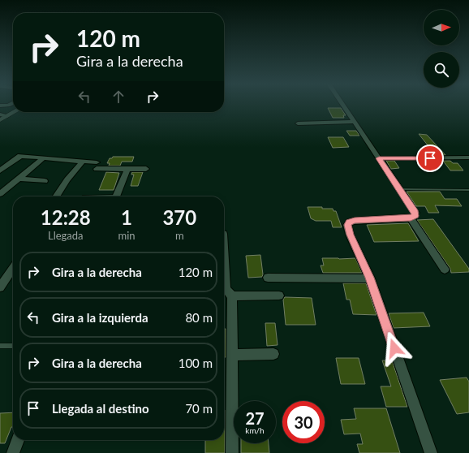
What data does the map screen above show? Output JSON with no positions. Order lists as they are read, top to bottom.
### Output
{
  "north": "right",
  "page": {
    "turn": ["120 m", "Gira a la derecha"],
    "eta": [
      "12:28",
      "Llegada",
      "1",
      "min",
      "370",
      "m"
    ],
    "list": [
      {
        "name": "Gira a la derecha",
        "value": "120 m"
      },
      {
        "name": "Gira a la izquierda",
        "value": "80 m"
      },
      {
        "name": "Gira a la derecha",
        "value": "100 m"
      },
      {
        "name": "Llegada al destino",
        "value": "70 m"
      }
    ],
    "speed": "27 km/h",
    "limit": "30"
  }
}
